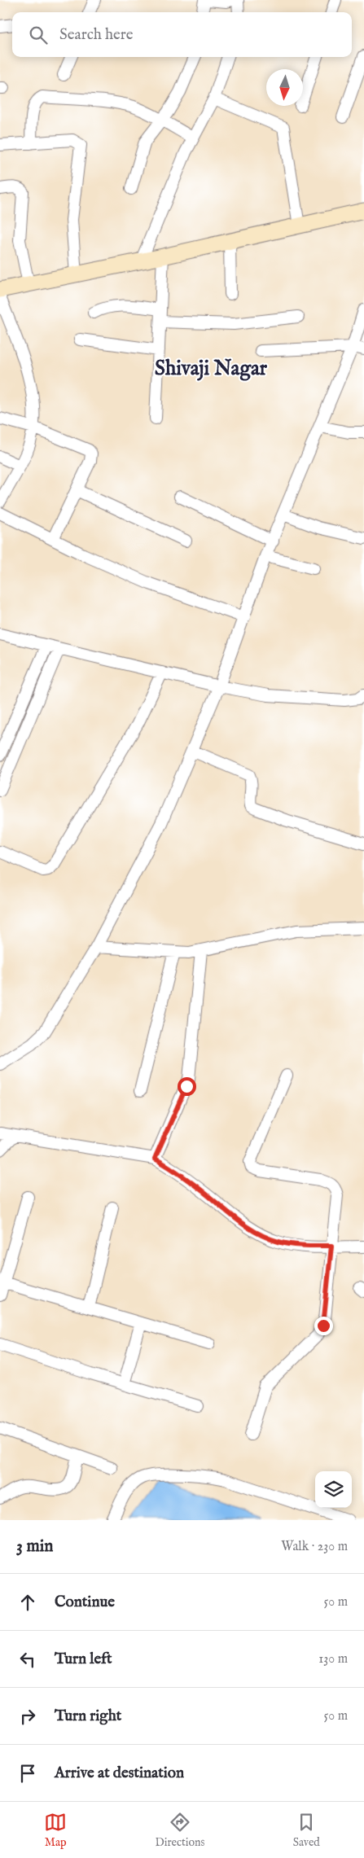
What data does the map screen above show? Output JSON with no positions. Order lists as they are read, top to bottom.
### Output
{
  "districts": ["Shivaji Nagar"],
  "north": "bottom",
  "page": {
    "search": "Search here",
    "heading": ["3 min", "Walk · 230 m"],
    "list": [
      ["Continue", "50 m"],
      ["Turn left", "130 m"],
      ["Turn right", "50 m"],
      "Arrive at destination"
    ],
    "nav": ["Map", "Directions", "Saved"]
  }
}
